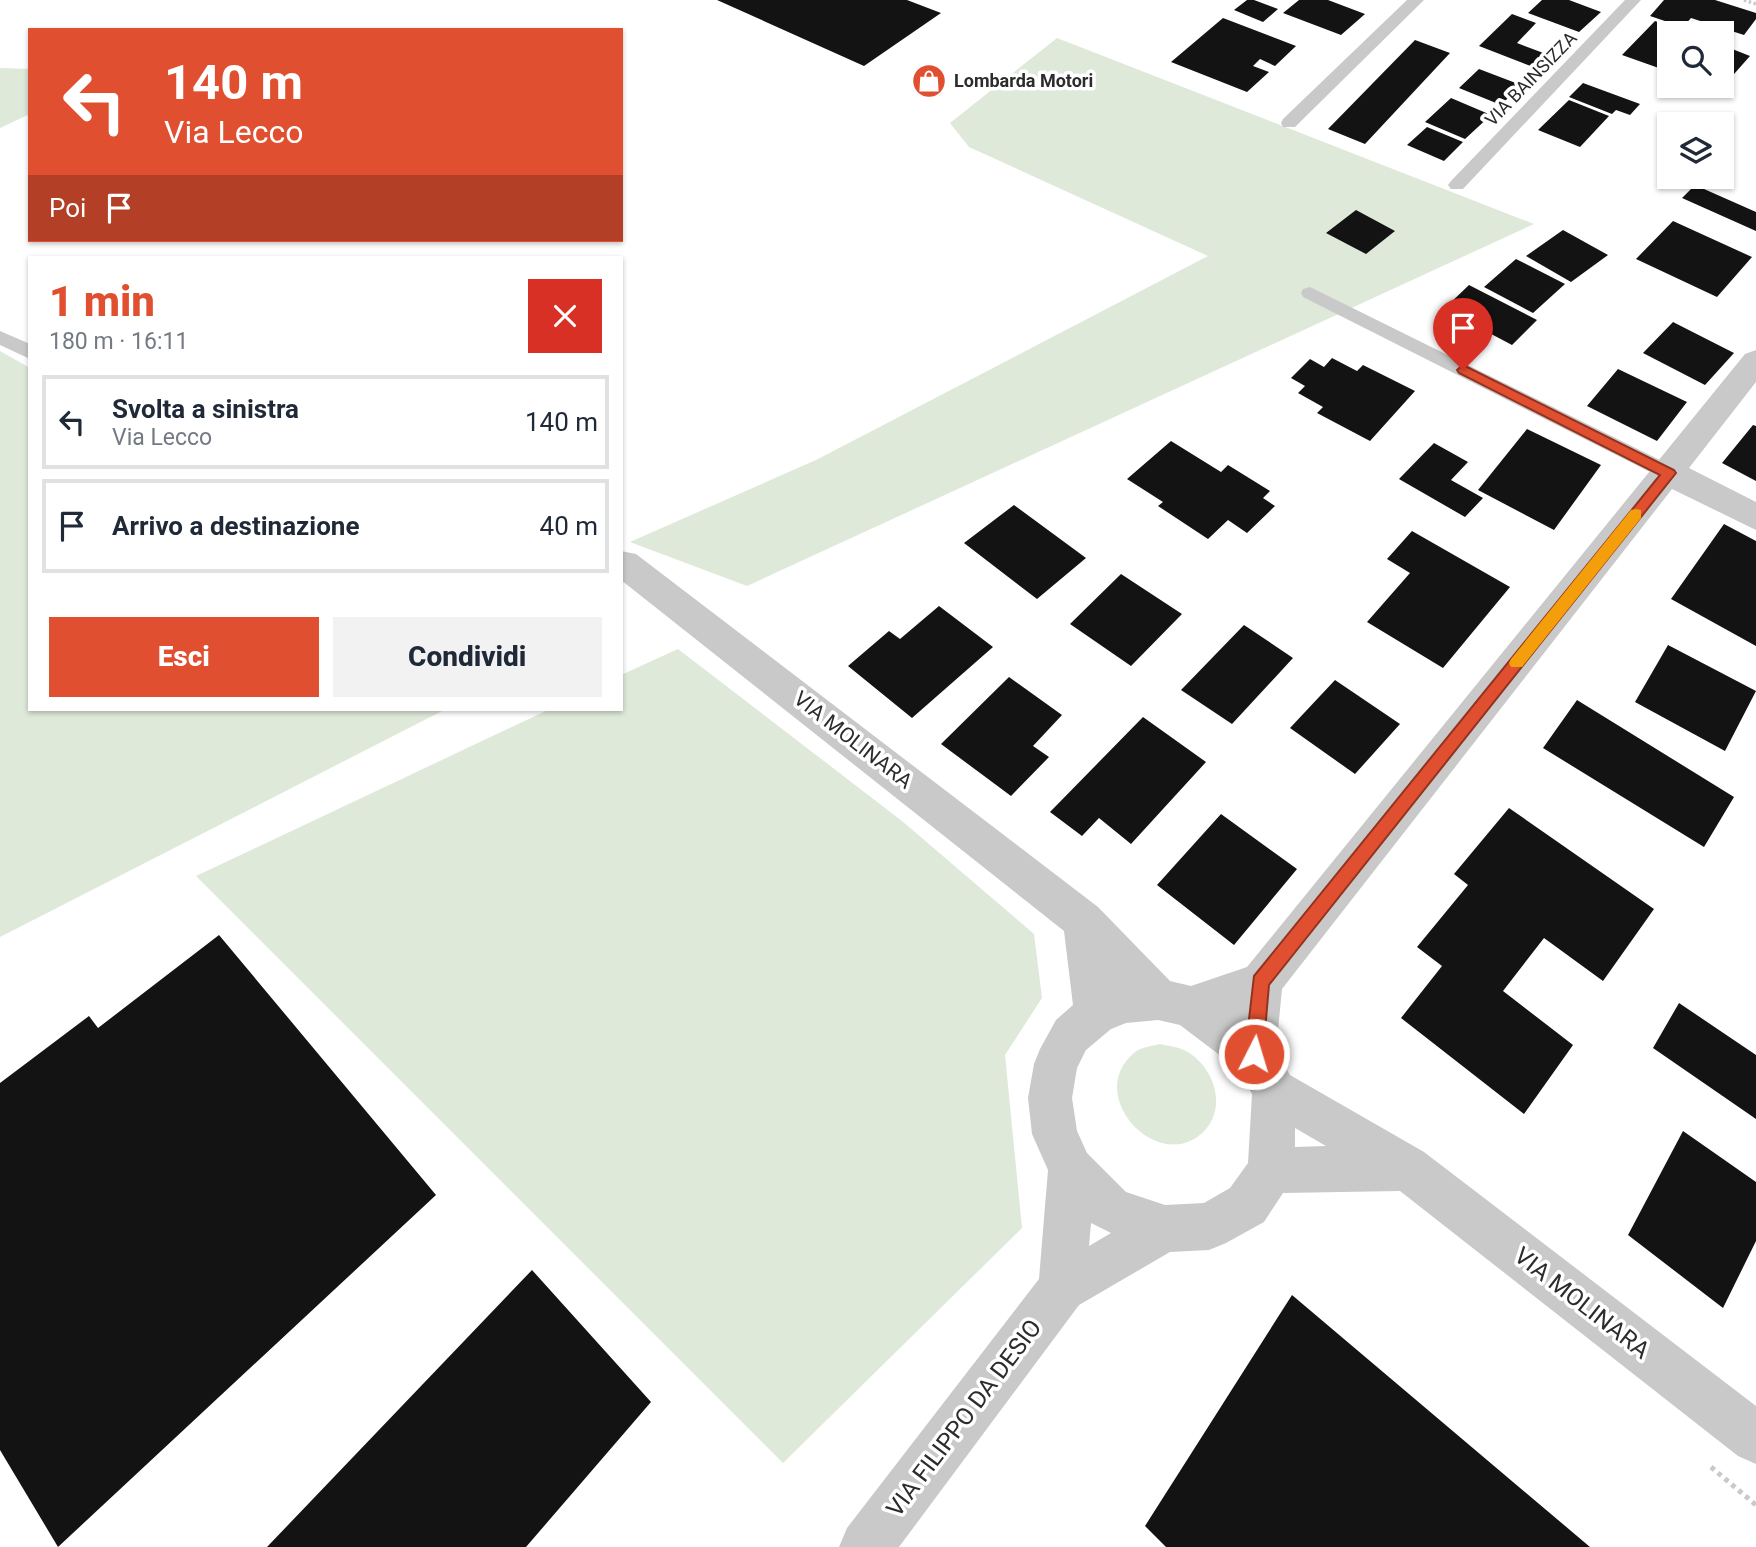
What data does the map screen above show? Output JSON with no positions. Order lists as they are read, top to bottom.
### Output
{
  "streets": {
    "street": ["VIA MOLINARA", "VIA FILIPPO DA DESIO"],
    "lane": ["VIA BAINSIZZA"]
  },
  "crossings": [
    ["VIA MOLINARA", "VIA FILIPPO DA DESIO"]
  ],
  "places": {
    "shop": ["Lombarda Motori"]
  },
  "page": {
    "turn": ["140 m", "Via Lecco"],
    "then": "Poi",
    "heading": ["1 min", "180 m · 16:11"],
    "list": [
      {
        "name": "Svolta a sinistra",
        "note": "Via Lecco",
        "value": "140 m"
      },
      {
        "name": "Arrivo a destinazione",
        "value": "40 m"
      }
    ],
    "buttons": ["Esci", "Condividi"]
  }
}
